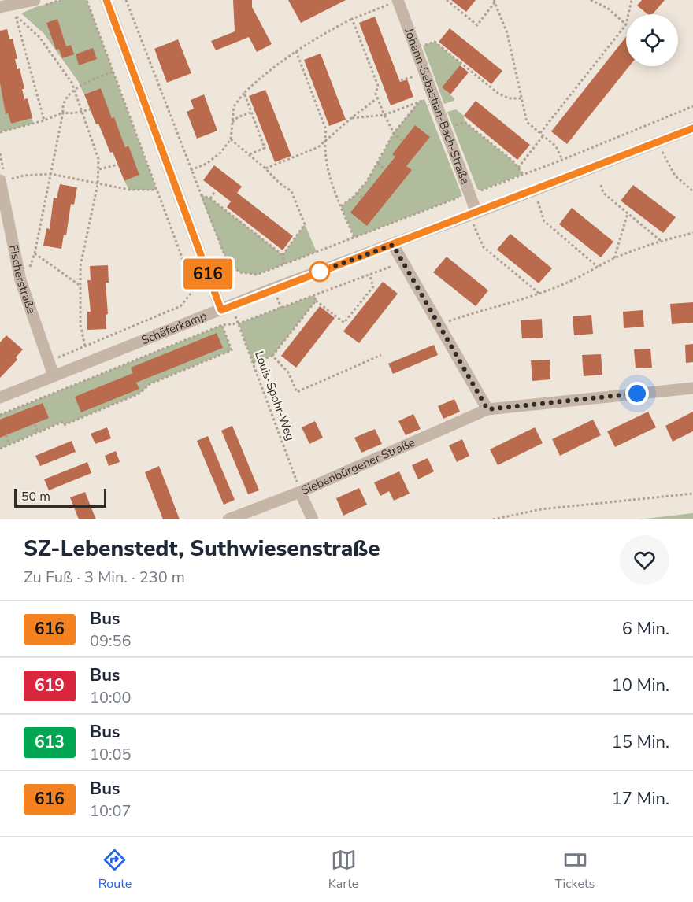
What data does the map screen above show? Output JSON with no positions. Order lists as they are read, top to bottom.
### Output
{
  "streets": {
    "street": [
      "Johann-Sebastian-Bach-Straße",
      "Fischerstraße",
      "Schäferkamp",
      "Siebenbürgener Straße"
    ],
    "path": ["Louis-Spohr-Weg"]
  },
  "crossings": [
    ["Johann-Sebastian-Bach-Straße", "Schäferkamp"],
    ["Fischerstraße", "Schäferkamp"],
    ["Schäferkamp", "Louis-Spohr-Weg"],
    ["Louis-Spohr-Weg", "Siebenbürgener Straße"]
  ],
  "lines": ["bus line 616"],
  "scale_bar": "50 m",
  "page": {
    "on_map": "616",
    "scale": "50 m",
    "heading": ["SZ-Lebenstedt, Suthwiesenstraße", "Zu Fuß · 3 Min. · 230 m"],
    "list": [
      {
        "mark": "616",
        "name": "Bus",
        "note": "09:56",
        "value": "6 Min."
      },
      {
        "mark": "619",
        "name": "Bus",
        "note": "10:00",
        "value": "10 Min."
      },
      {
        "mark": "613",
        "name": "Bus",
        "note": "10:05",
        "value": "15 Min."
      },
      {
        "mark": "616",
        "name": "Bus",
        "note": "10:07",
        "value": "17 Min."
      }
    ],
    "tabs": ["Route", "Karte", "Tickets"]
  }
}
